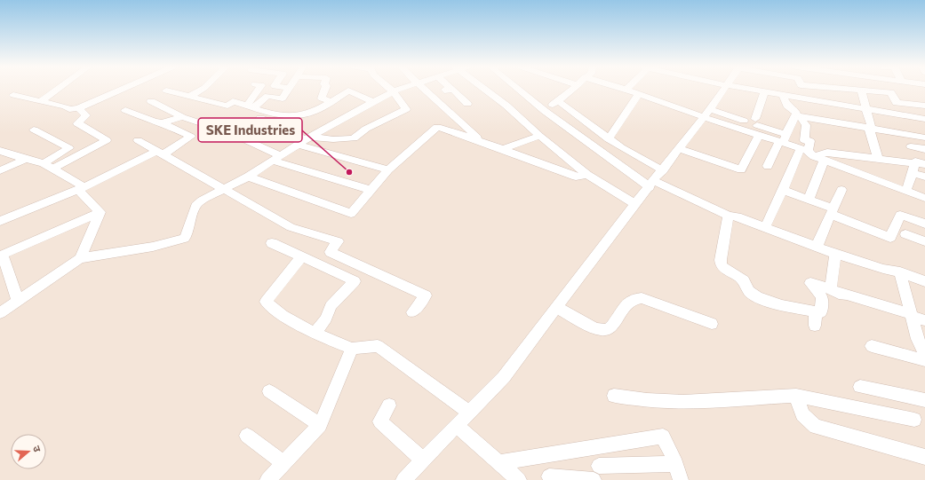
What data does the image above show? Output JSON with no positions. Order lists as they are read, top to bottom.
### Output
{
  "places": ["SKE Industries"],
  "north": "right"
}
